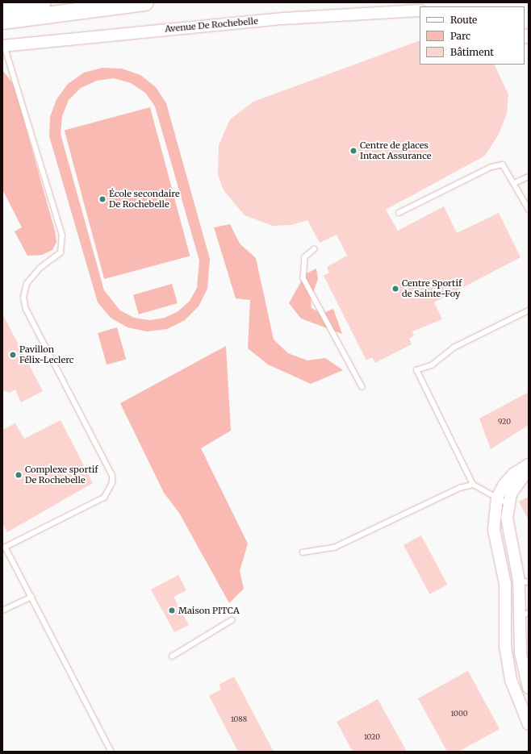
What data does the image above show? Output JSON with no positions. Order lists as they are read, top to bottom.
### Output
{
  "streets": {
    "street": ["Avenue De Rochebelle"]
  },
  "places": [
    "Centre de glaces Intact Assurance",
    "École secondaire De Rochebelle",
    "Centre Sportif de Sainte-Foy",
    "Pavillon Félix-Leclerc",
    "Complexe sportif De Rochebelle",
    "Maison PITCA"
  ],
  "house_numbers": [
    "920",
    "1000",
    "1088",
    "1020"
  ],
  "legend": ["Route", "Parc", "Bâtiment"]
}
